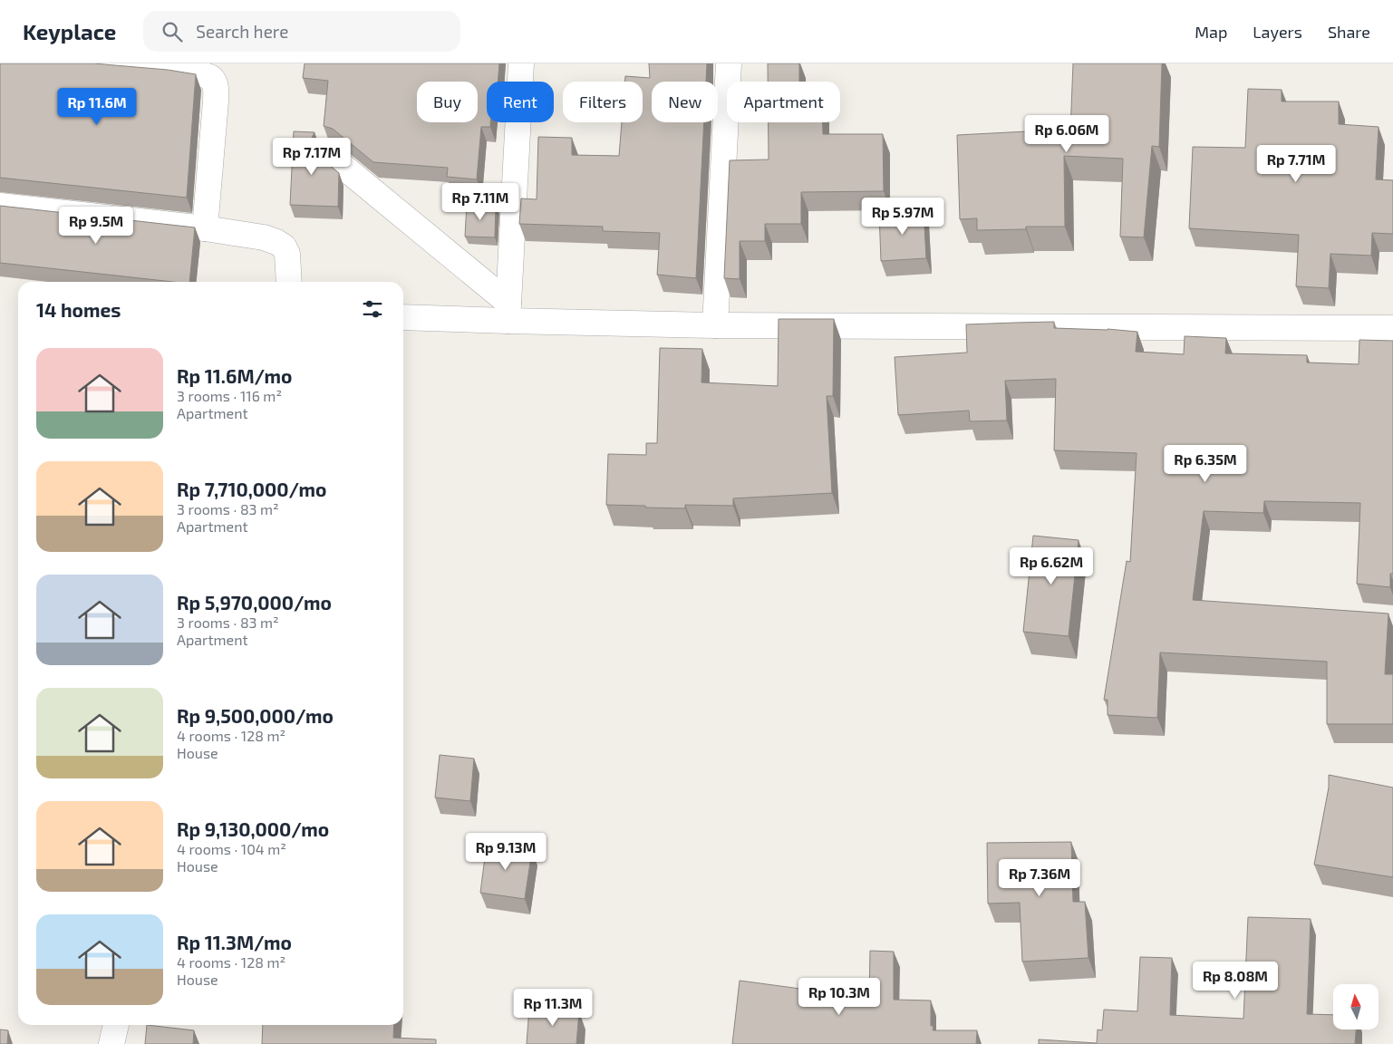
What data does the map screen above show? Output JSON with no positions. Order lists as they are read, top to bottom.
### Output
{
  "north": "top",
  "page": {
    "header": "Keyplace",
    "search": "Search here",
    "nav": ["Map", "Layers", "Share"],
    "chip": [
      "Buy",
      "Rent",
      "Filters",
      "New",
      "Apartment"
    ],
    "price": [
      "Rp 11.6M",
      "Rp 6.06M",
      "Rp 7.17M",
      "Rp 7.71M",
      "Rp 7.11M",
      "Rp 5.97M",
      "Rp 9.5M",
      "Rp 6.35M",
      "Rp 6.62M",
      "Rp 9.13M",
      "Rp 7.36M",
      "Rp 8.08M",
      "Rp 10.3M",
      "Rp 11.3M"
    ],
    "heading": "14 homes",
    "list": [
      {
        "name": "Rp 11.6M/mo",
        "note": "3 rooms · 116 m² · Apartment"
      },
      {
        "name": "Rp 7,710,000/mo",
        "note": "3 rooms · 83 m² · Apartment"
      },
      {
        "name": "Rp 5,970,000/mo",
        "note": "3 rooms · 83 m² · Apartment"
      },
      {
        "name": "Rp 9,500,000/mo",
        "note": "4 rooms · 128 m² · House"
      },
      {
        "name": "Rp 9,130,000/mo",
        "note": "4 rooms · 104 m² · House"
      },
      {
        "name": "Rp 11.3M/mo",
        "note": "4 rooms · 128 m² · House"
      }
    ]
  }
}
